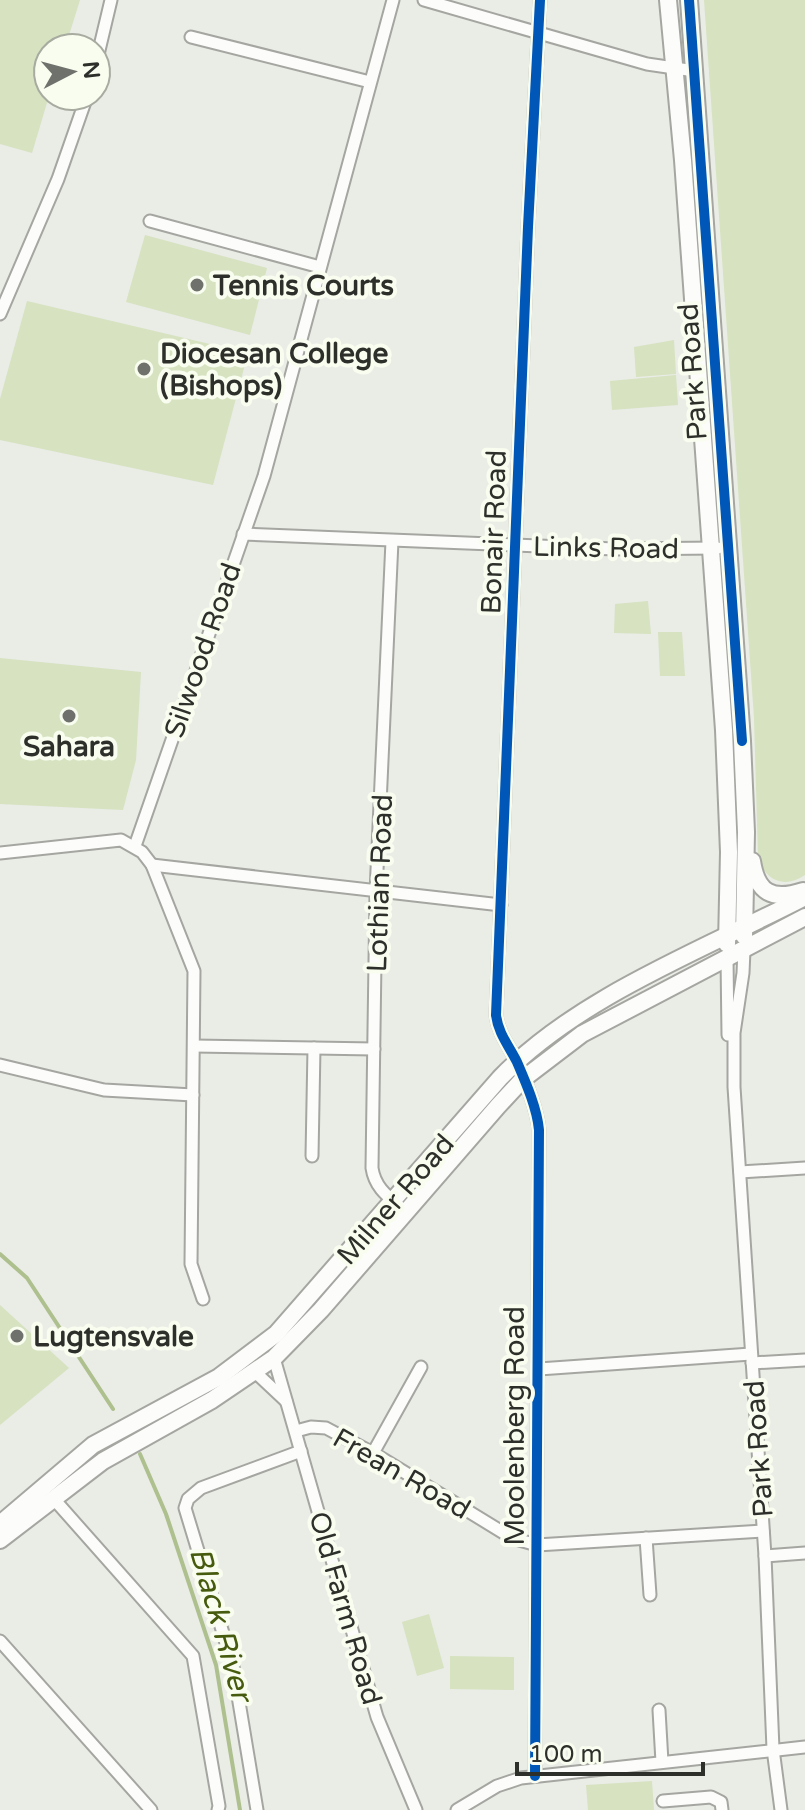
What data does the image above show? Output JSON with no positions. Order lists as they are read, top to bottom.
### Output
{
  "streets": {
    "main road": ["Park Road", "Milner Road"],
    "street": [
      "Bonair Road",
      "Links Road",
      "Silwood Road",
      "Lothian Road",
      "Moolenberg Road",
      "Frean Road",
      "Old Farm Road"
    ]
  },
  "crossings": [
    ["Park Road", "Links Road"],
    ["Park Road", "Milner Road"],
    ["Park Road", "Frean Road"],
    ["Bonair Road", "Links Road"],
    ["Bonair Road", "Milner Road"],
    ["Bonair Road", "Moolenberg Road"],
    ["Links Road", "Silwood Road"],
    ["Links Road", "Lothian Road"],
    ["Lothian Road", "Milner Road"],
    ["Milner Road", "Moolenberg Road"],
    ["Milner Road", "Old Farm Road"],
    ["Moolenberg Road", "Frean Road"],
    ["Frean Road", "Old Farm Road"]
  ],
  "water": ["Black River"],
  "places": [
    "Tennis Courts",
    "Diocesan College (Bishops)",
    "Sahara",
    "Lugtensvale"
  ],
  "scale_bar": "100 m",
  "north": "right"
}
